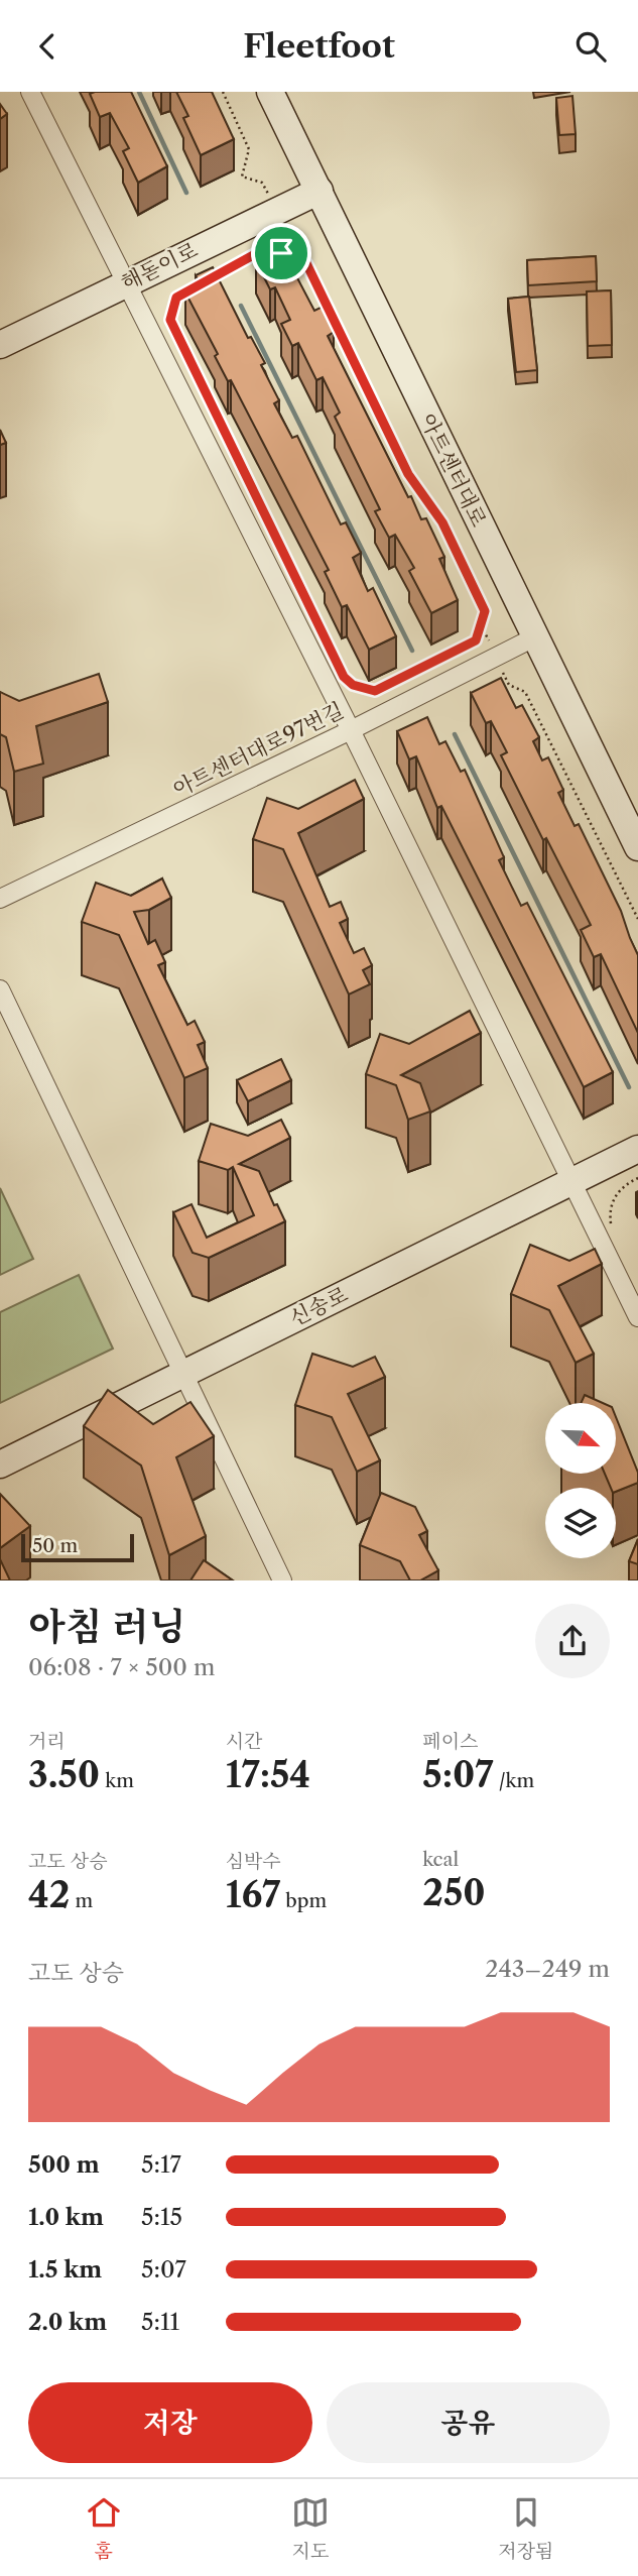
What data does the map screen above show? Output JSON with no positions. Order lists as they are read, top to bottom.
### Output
{
  "streets": {
    "street": [
      "해돋이로",
      "아트센터대로",
      "아트센터대로97번길",
      "신송로"
    ]
  },
  "crossings": [
    ["해돋이로", "아트센터대로"],
    ["아트센터대로", "아트센터대로97번길"]
  ],
  "scale_bar": "50 m",
  "north": "bottom right",
  "page": {
    "header": "Fleetfoot",
    "scale": "50 m",
    "heading": ["아침 러닝", "06:08 · 7 × 500 m"],
    "stats": [
      ["거리", "3.50 km"],
      ["시간", "17:54"],
      ["페이스", "5:07 /km"],
      ["고도 상승", "42 m"],
      ["심박수", "167 bpm"],
      ["kcal", "250"]
    ],
    "chart": ["고도 상승", "243–249 m"],
    "list": [
      {
        "name": "500 m",
        "note": "5:17"
      },
      {
        "name": "1.0 km",
        "note": "5:15"
      },
      {
        "name": "1.5 km",
        "note": "5:07"
      },
      {
        "name": "2.0 km",
        "note": "5:11"
      }
    ],
    "buttons": ["저장", "공유"],
    "tabs": ["홈", "지도", "저장됨"]
  }
}
